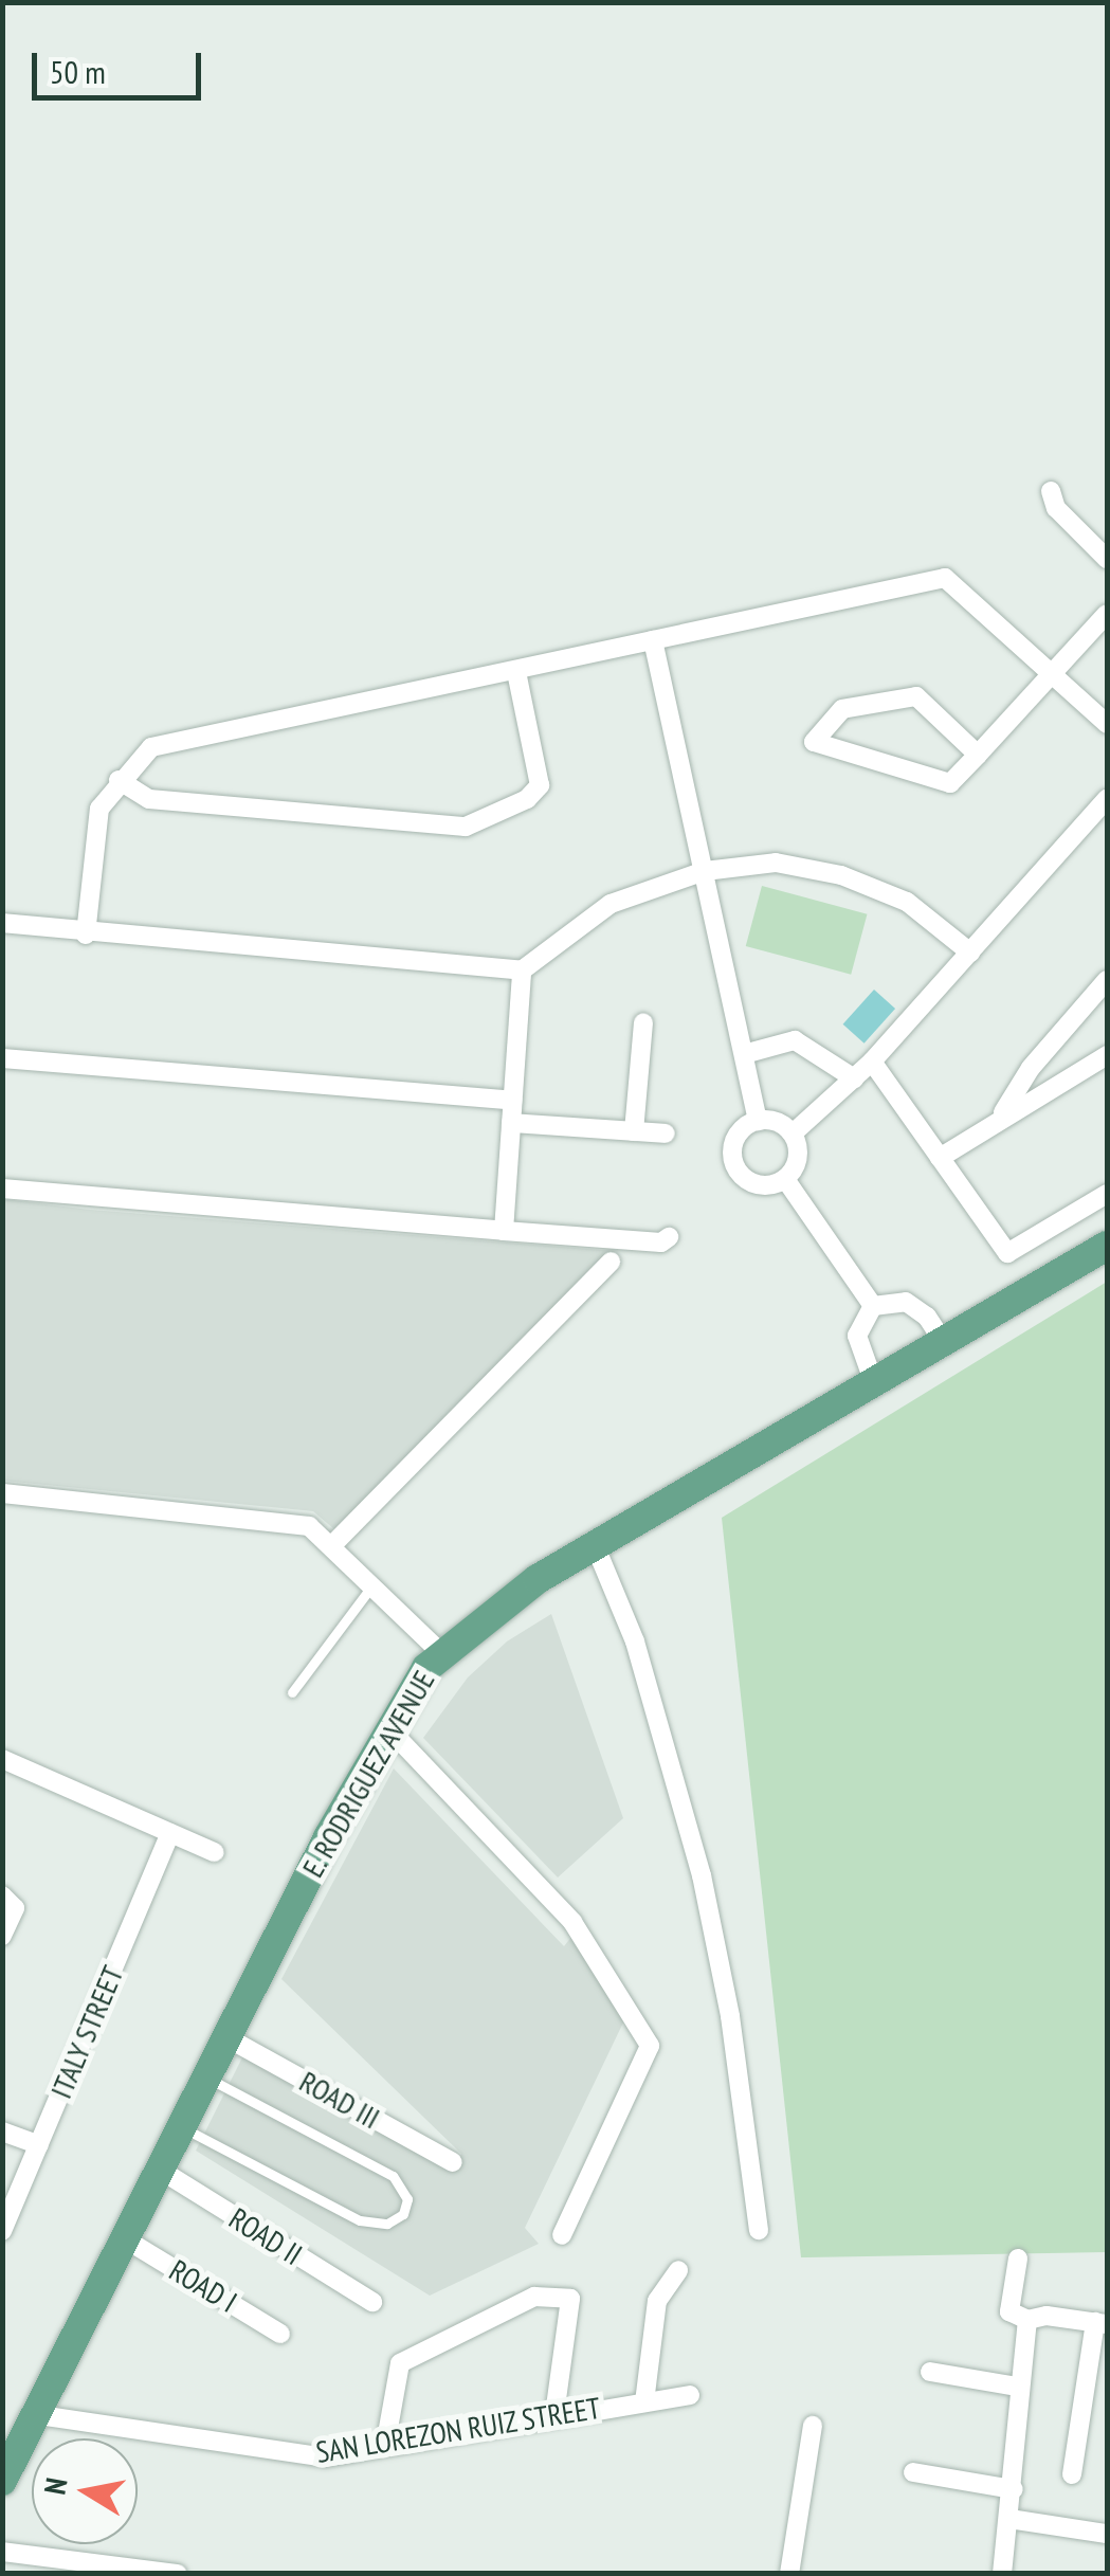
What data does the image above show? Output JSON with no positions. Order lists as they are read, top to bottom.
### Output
{
  "streets": {
    "main road": ["E. RODRIGUEZ AVENUE"],
    "street": [
      "ITALY STREET",
      "ROAD III",
      "ROAD II",
      "ROAD I",
      "SAN LOREZON RUIZ STREET"
    ]
  },
  "crossings": [
    ["E. RODRIGUEZ AVENUE", "ROAD III"],
    ["E. RODRIGUEZ AVENUE", "ROAD II"],
    ["E. RODRIGUEZ AVENUE", "ROAD I"],
    ["E. RODRIGUEZ AVENUE", "SAN LOREZON RUIZ STREET"]
  ],
  "scale_bar": "50 m",
  "north": "left"
}
